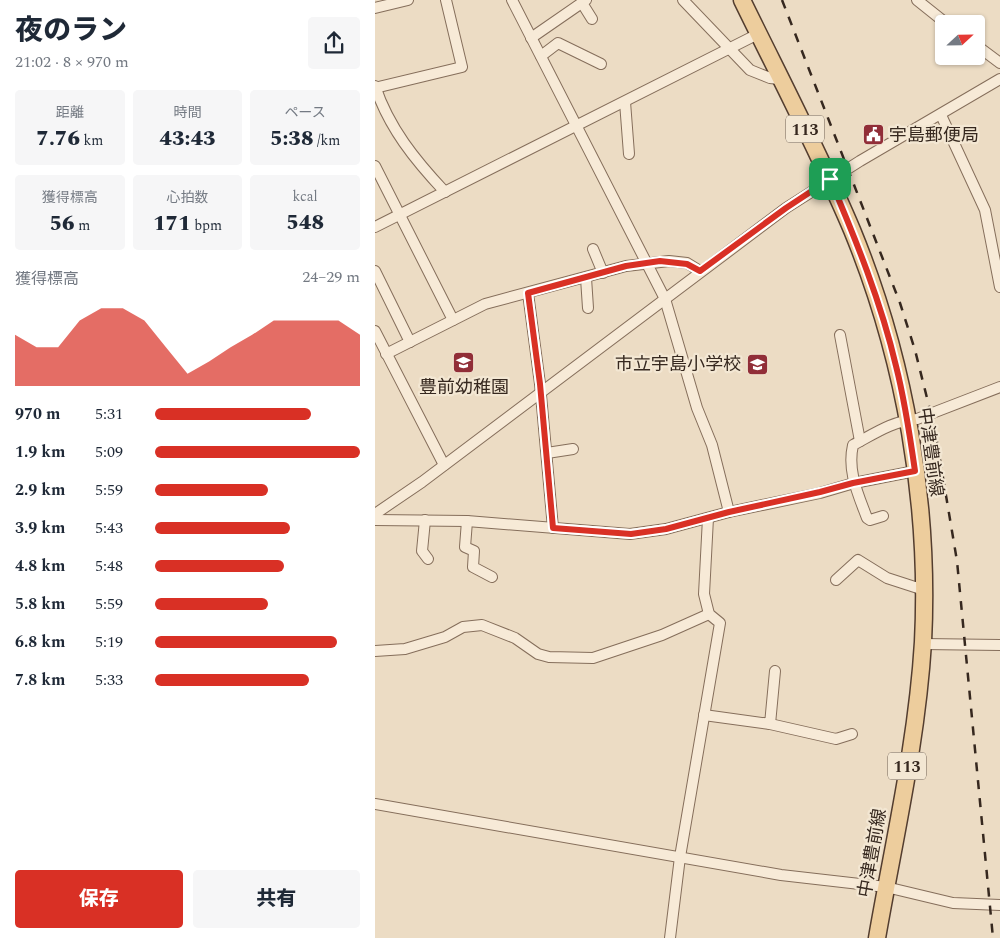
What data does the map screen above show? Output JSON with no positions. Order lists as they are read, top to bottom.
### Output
{
  "streets": {
    "main road": ["113", "中津豊前線"]
  },
  "places": {
    "public building": ["宇島郵便局"],
    "school or university": ["豊前幼稚園", "市立宇島小学校"]
  },
  "north": "right",
  "page": {
    "heading": ["夜のラン", "21:02 · 8 × 970 m"],
    "stats": [
      ["距離", "7.76 km"],
      ["時間", "43:43"],
      ["ペース", "5:38 /km"],
      ["獲得標高", "56 m"],
      ["心拍数", "171 bpm"],
      ["kcal", "548"]
    ],
    "chart": ["獲得標高", "24–29 m"],
    "list": [
      {
        "name": "970 m",
        "note": "5:31"
      },
      {
        "name": "1.9 km",
        "note": "5:09"
      },
      {
        "name": "2.9 km",
        "note": "5:59"
      },
      {
        "name": "3.9 km",
        "note": "5:43"
      },
      {
        "name": "4.8 km",
        "note": "5:48"
      },
      {
        "name": "5.8 km",
        "note": "5:59"
      },
      {
        "name": "6.8 km",
        "note": "5:19"
      },
      {
        "name": "7.8 km",
        "note": "5:33"
      }
    ],
    "buttons": ["保存", "共有"]
  }
}
